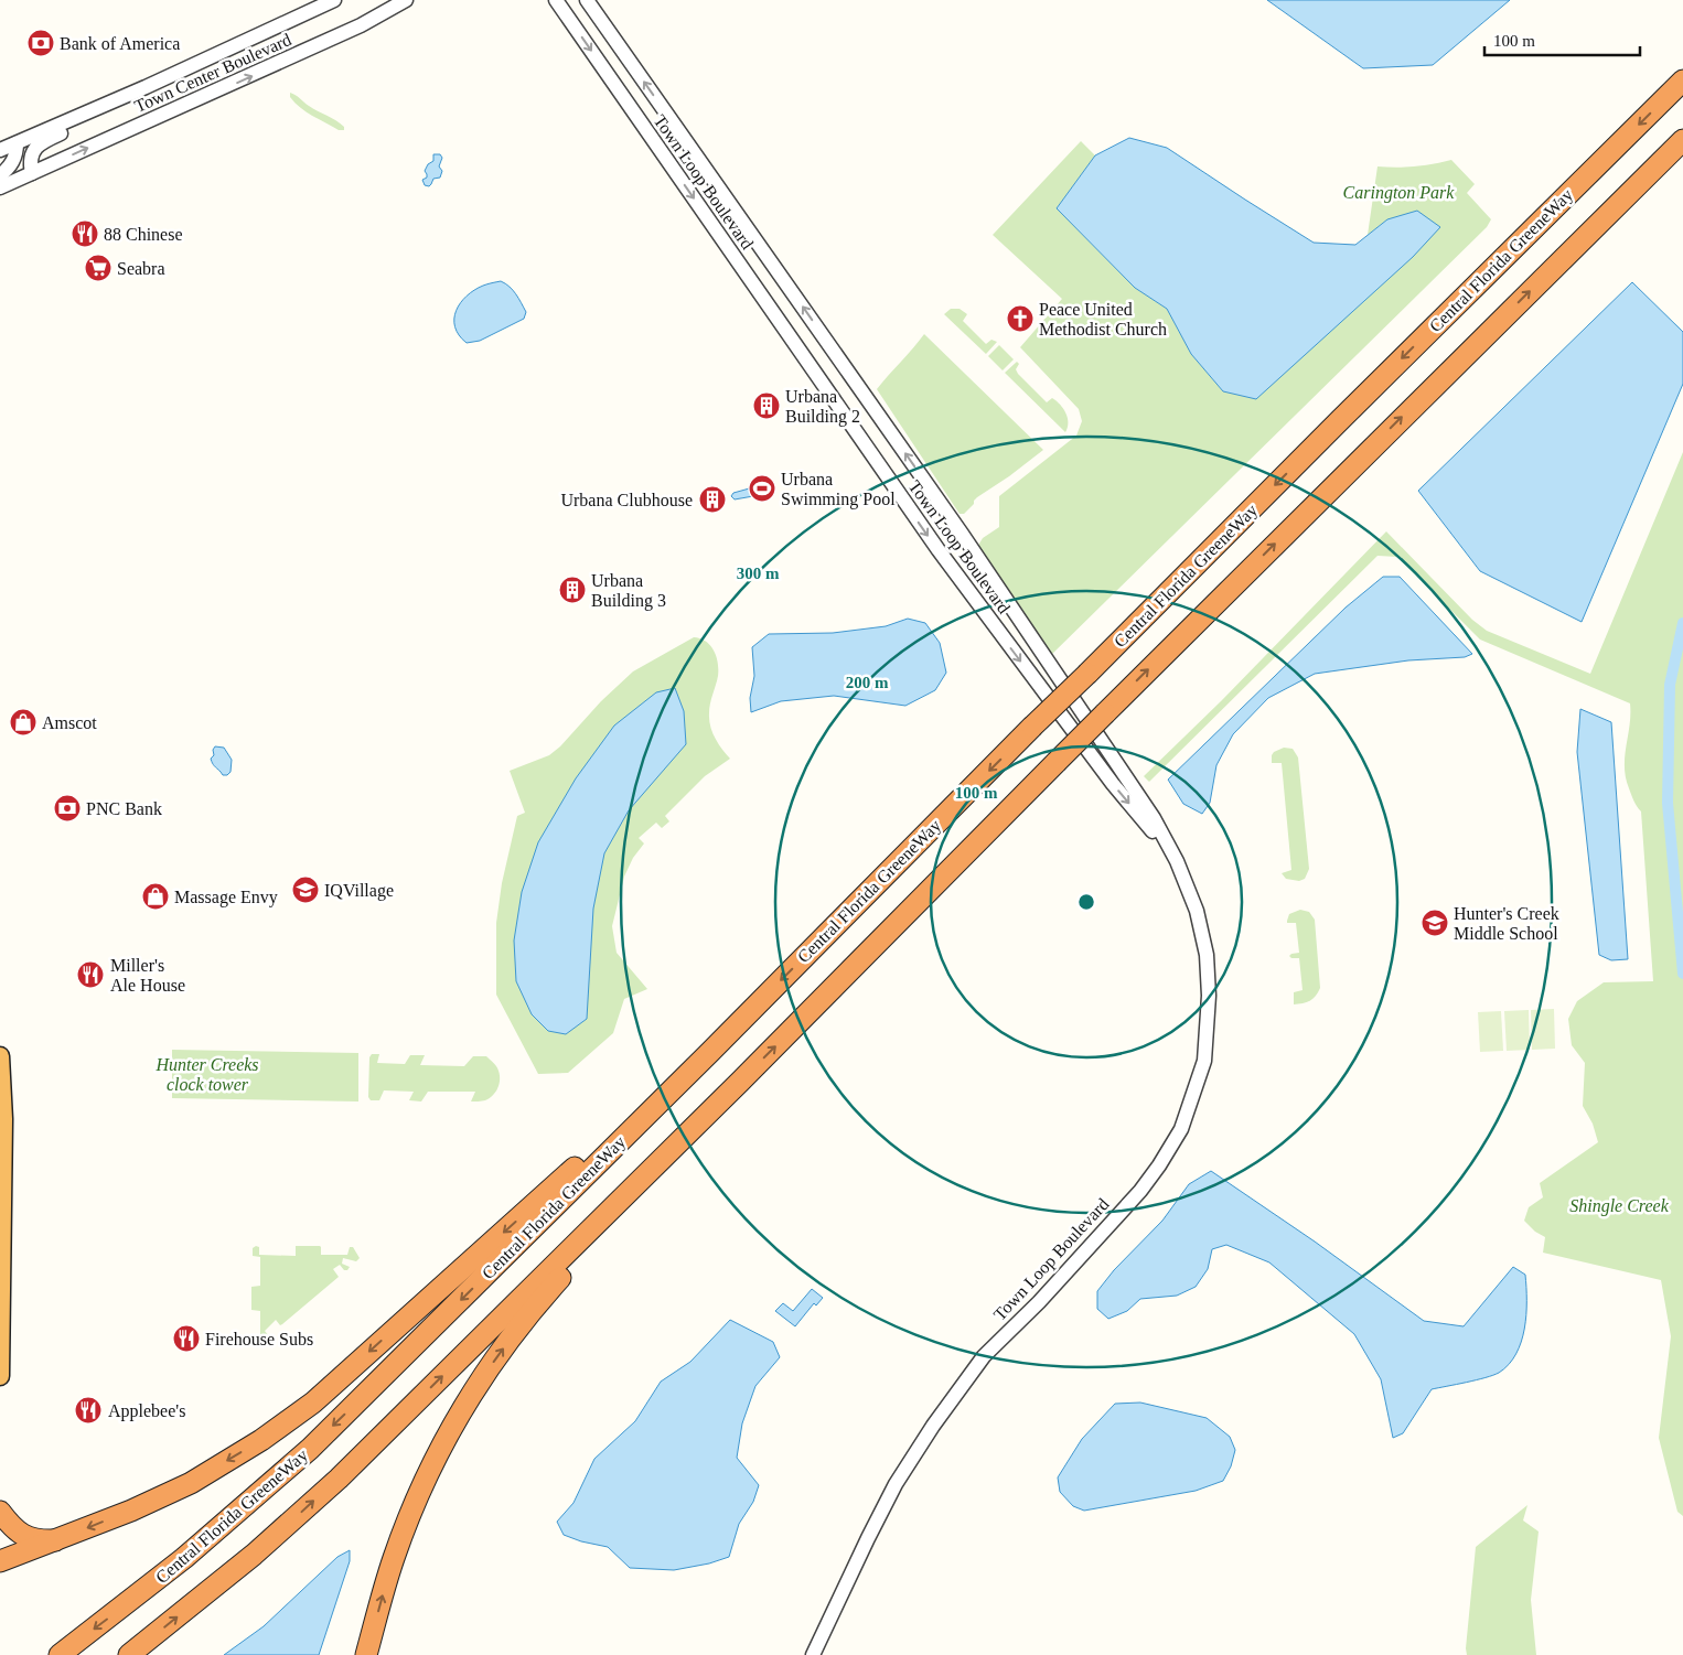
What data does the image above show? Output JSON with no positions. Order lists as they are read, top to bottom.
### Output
{
  "streets": {
    "highway": ["Central Florida GreeneWay"],
    "street": ["Town Center Boulevard", "Town Loop Boulevard"]
  },
  "parks": ["Carington Park", "Hunter Creeks clock tower", "Shingle Creek"],
  "places": {
    "bank": ["Bank of America", "PNC Bank"],
    "restaurant": [
      "88 Chinese",
      "Miller's Ale House",
      "Firehouse Subs",
      "Applebee's"
    ],
    "supermarket": ["Seabra"],
    "church": ["Peace United Methodist Church"],
    "building": ["Urbana Building 2", "Urbana Clubhouse", "Urbana Building 3"],
    "sports": ["Urbana Swimming Pool"],
    "shop": ["Amscot", "Massage Envy"],
    "school or university": ["IQVillage", "Hunter's Creek Middle School"]
  },
  "scale_bar": "100 m",
  "rings": ["300 m", "200 m", "100 m"]
}
